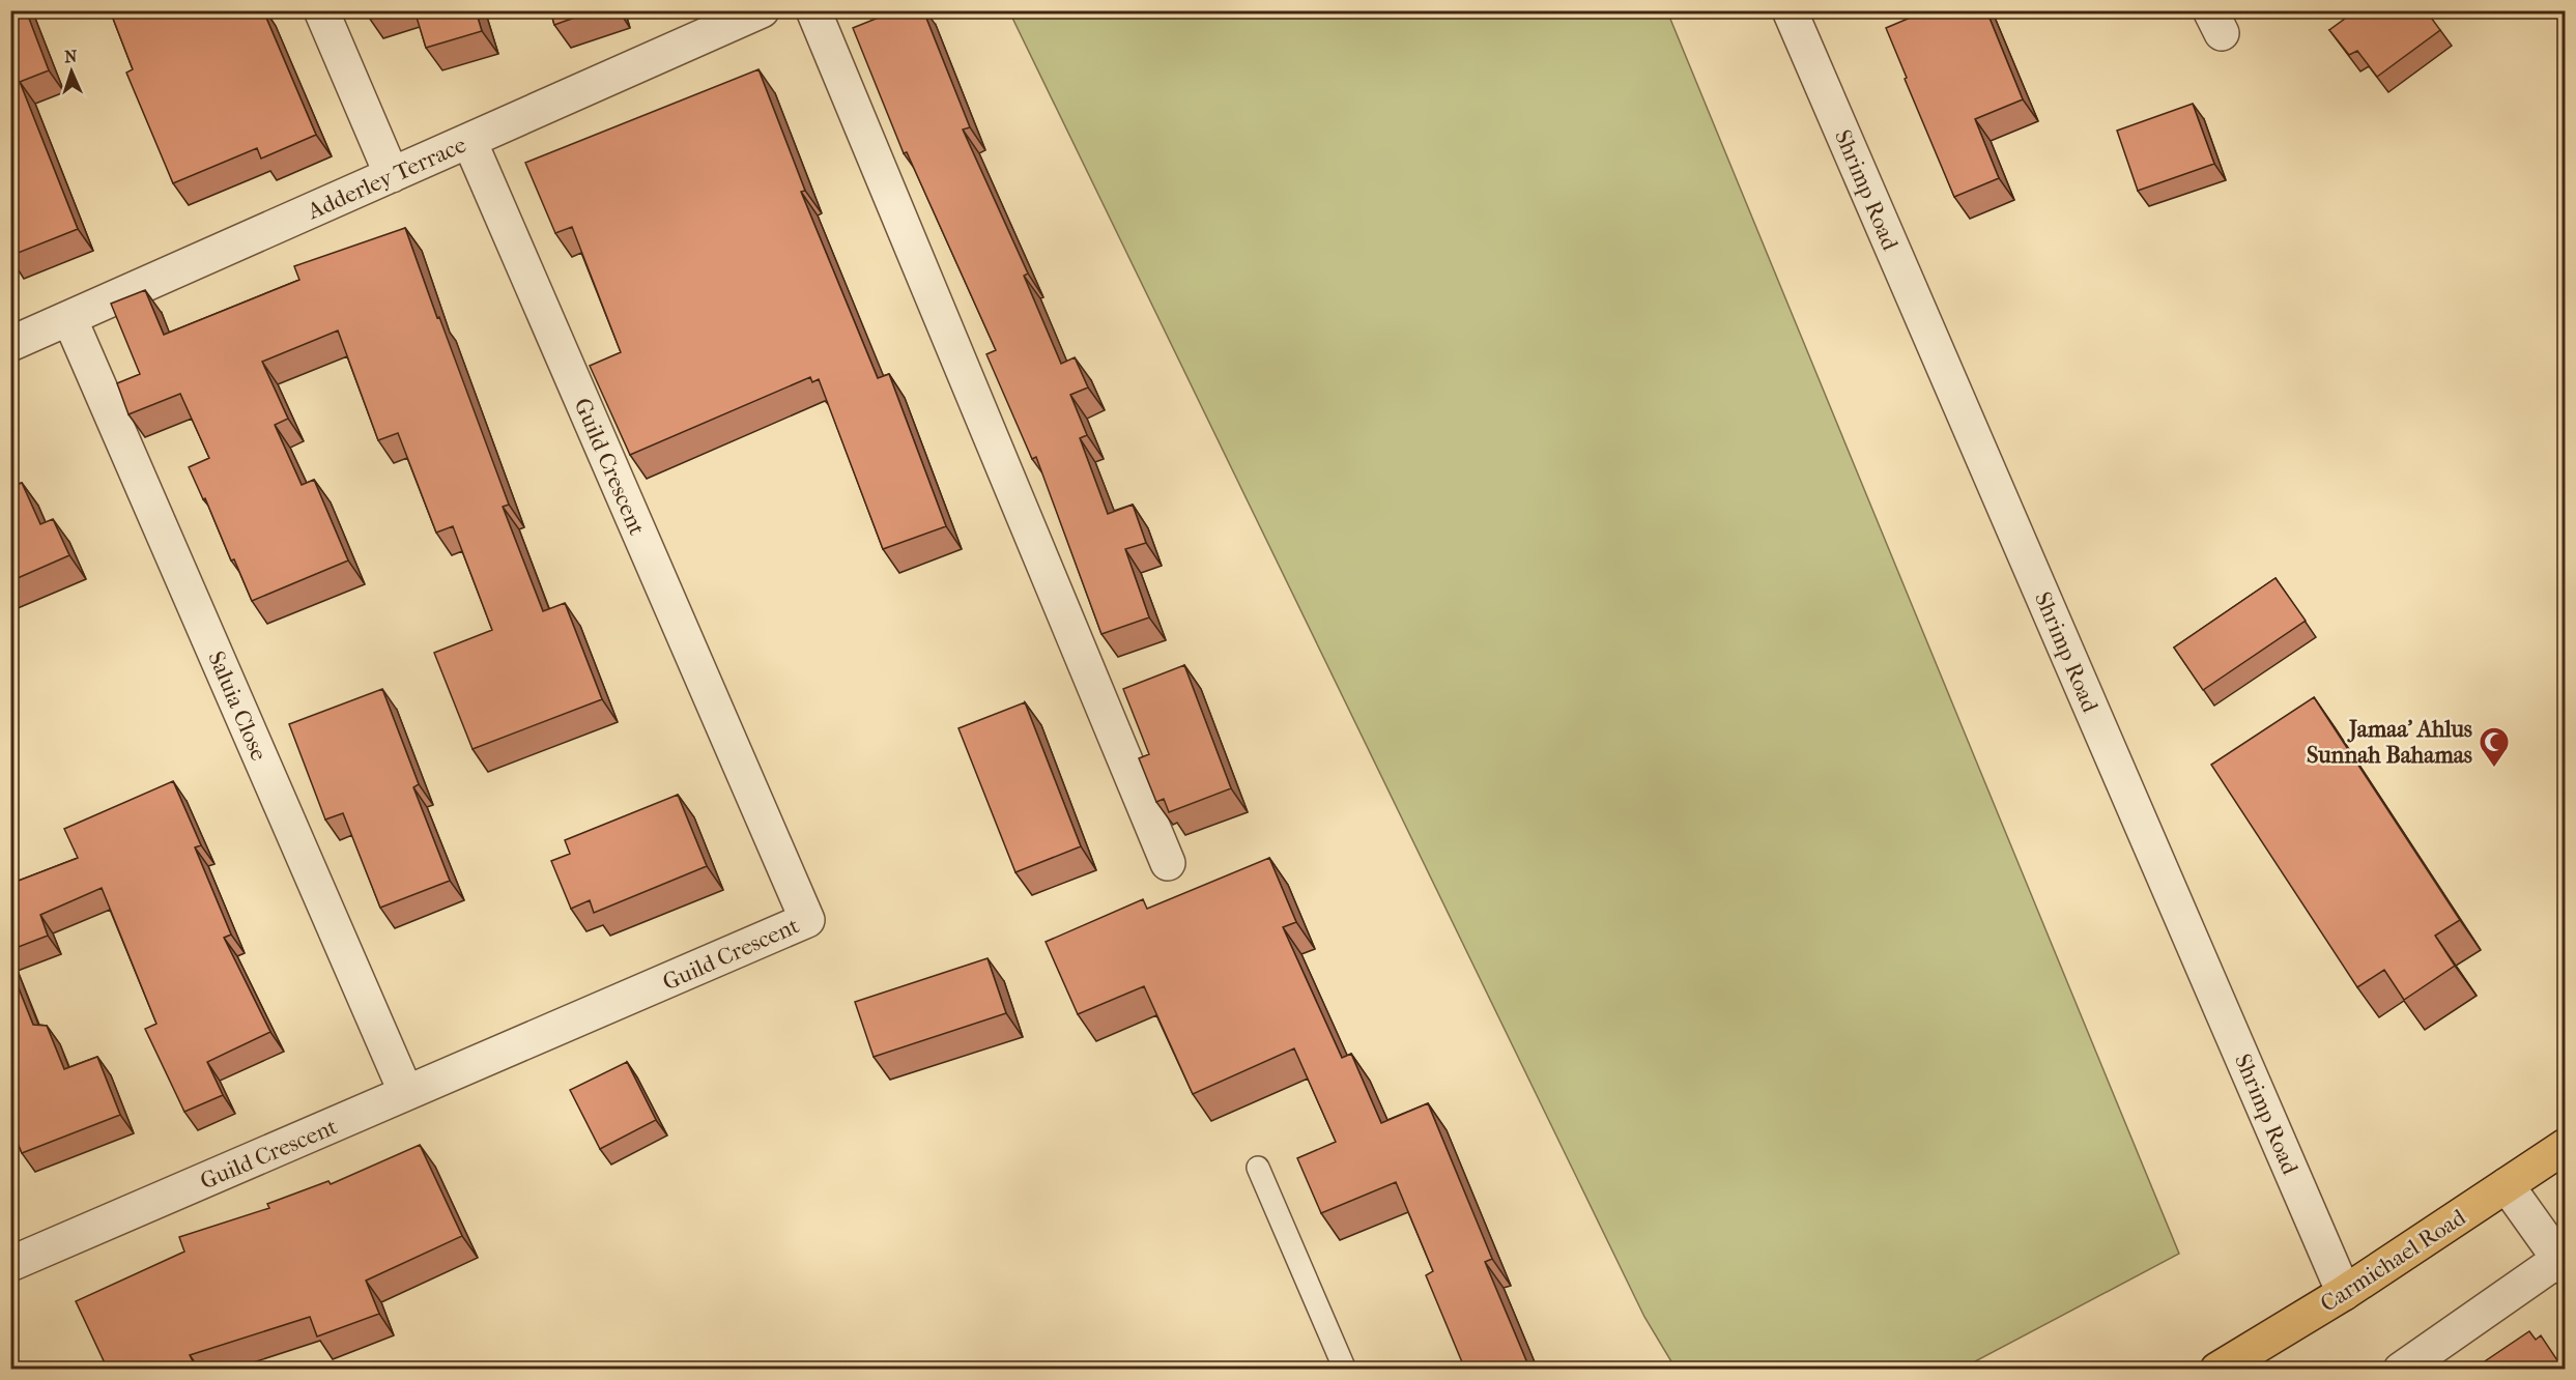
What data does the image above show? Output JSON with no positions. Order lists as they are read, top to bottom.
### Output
{
  "streets": {
    "main road": ["Carmichael Road"],
    "street": [
      "Adderley Terrace",
      "Shrimp Road",
      "Guild Crescent",
      "Saluia Close"
    ]
  },
  "crossings": [
    ["Adderley Terrace", "Guild Crescent"],
    ["Adderley Terrace", "Saluia Close"],
    ["Shrimp Road", "Carmichael Road"],
    ["Guild Crescent", "Saluia Close"]
  ],
  "places": {
    "mosque": ["Jamaa' Ahlus Sunnah Bahamas"]
  },
  "north": "top"
}
